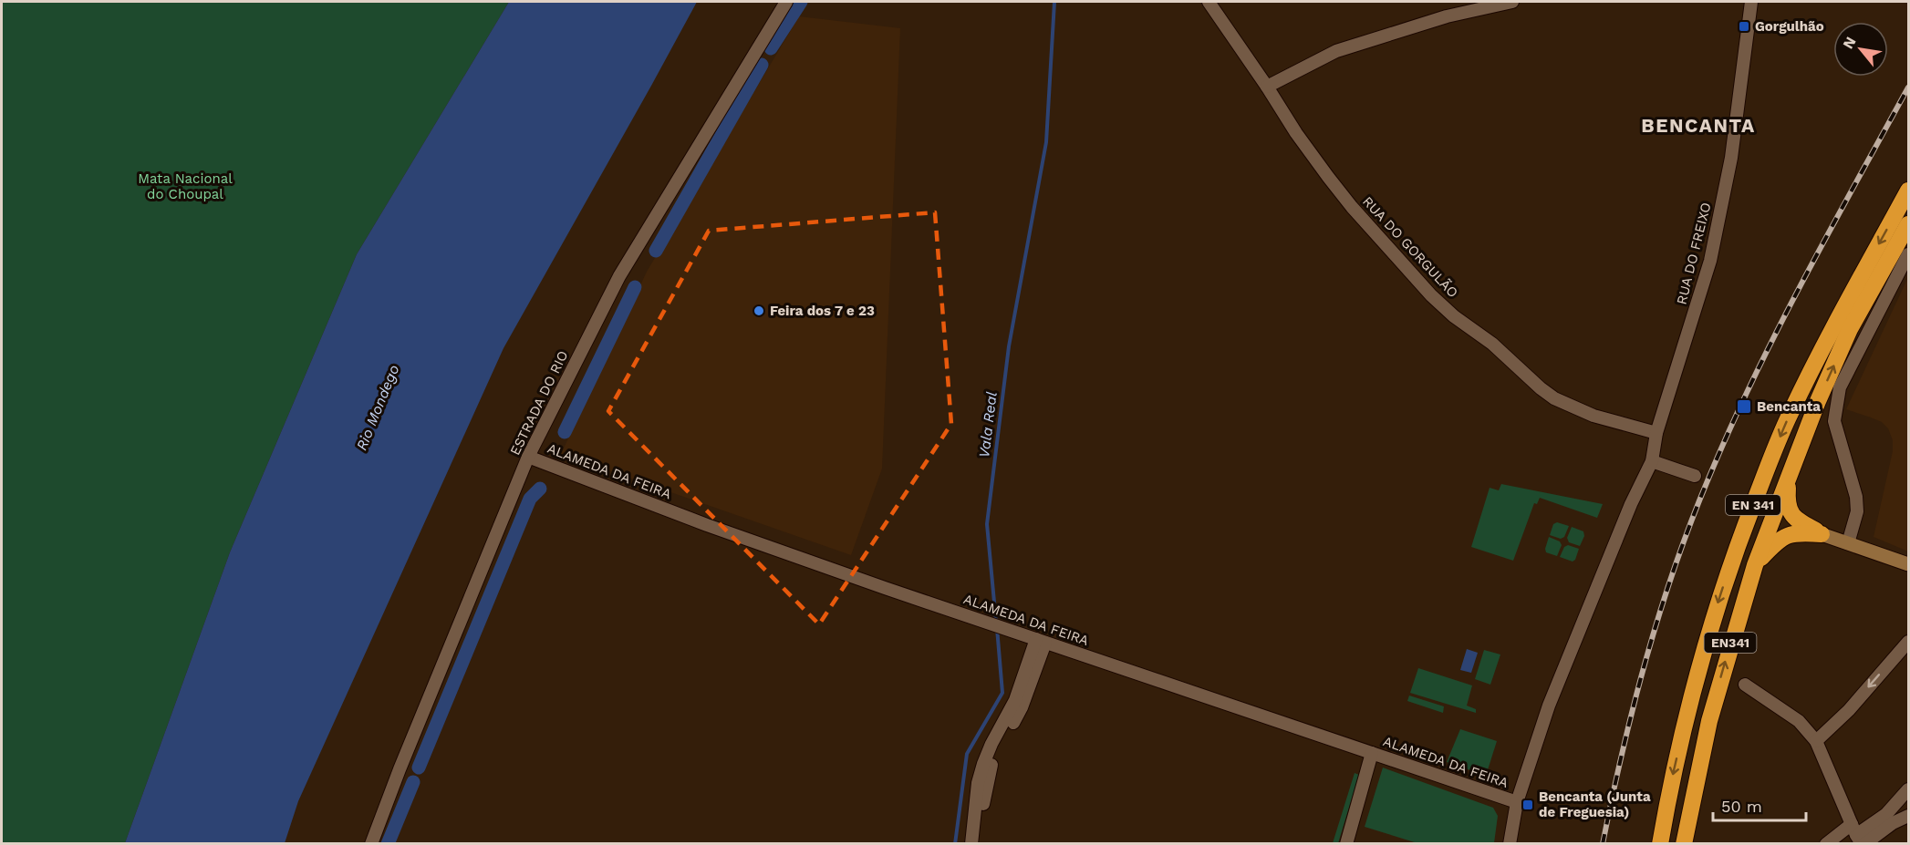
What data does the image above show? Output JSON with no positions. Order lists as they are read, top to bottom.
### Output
{
  "streets": {
    "highway": ["EN 341", "EN341"],
    "street": [
      "RUA DO GORGULÃO",
      "RUA DO FREIXO",
      "ESTRADA DO RIO",
      "ALAMEDA DA FEIRA"
    ]
  },
  "crossings": [
    ["RUA DO GORGULÃO", "RUA DO FREIXO"],
    ["RUA DO FREIXO", "ALAMEDA DA FEIRA"],
    ["ESTRADA DO RIO", "ALAMEDA DA FEIRA"],
    ["EN 341", "EN341"]
  ],
  "districts": ["BENCANTA"],
  "water": ["Rio Mondego", "Vala Real"],
  "parks": ["Mata Nacional do Choupal"],
  "places": {
    "transit": ["Gorgulhão", "Bencanta", "Bencanta (Junta de Freguesia)"],
    "other": ["Feira dos 7 e 23"]
  },
  "scale_bar": "50 m",
  "north": "top left"
}
